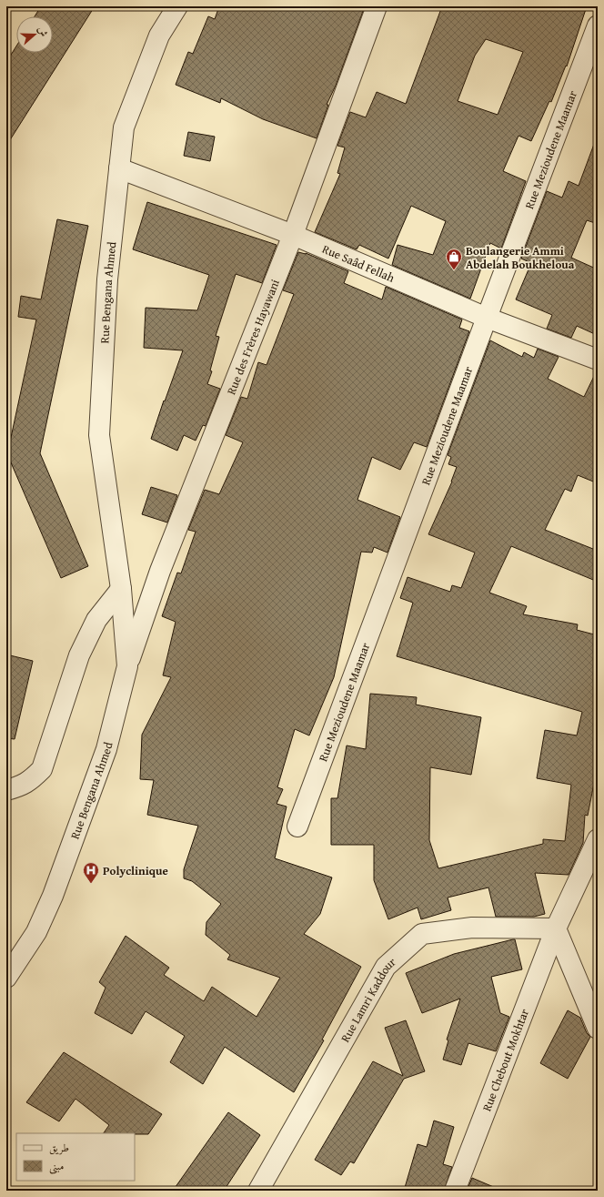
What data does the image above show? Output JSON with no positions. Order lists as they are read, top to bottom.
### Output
{
  "streets": {
    "street": [
      "Rue Mezioudene Maamar",
      "Rue Saâd Fellah",
      "Rue Bengana Ahmed",
      "Rue des Frères Hayawani",
      "Rue Lamri Kaddour",
      "Rue Chebout Mokhtar"
    ]
  },
  "crossings": [
    ["Rue Mezioudene Maamar", "Rue Saâd Fellah"],
    ["Rue Saâd Fellah", "Rue Bengana Ahmed"],
    ["Rue Saâd Fellah", "Rue des Frères Hayawani"],
    ["Rue Bengana Ahmed", "Rue des Frères Hayawani"],
    ["Rue Lamri Kaddour", "Rue Chebout Mokhtar"]
  ],
  "places": {
    "shop": ["Boulangerie Ammi Abdelah Boukheloua"],
    "hospital": ["Polyclinique"]
  },
  "legend": ["طريق", "مبنى"],
  "north": "right"
}
